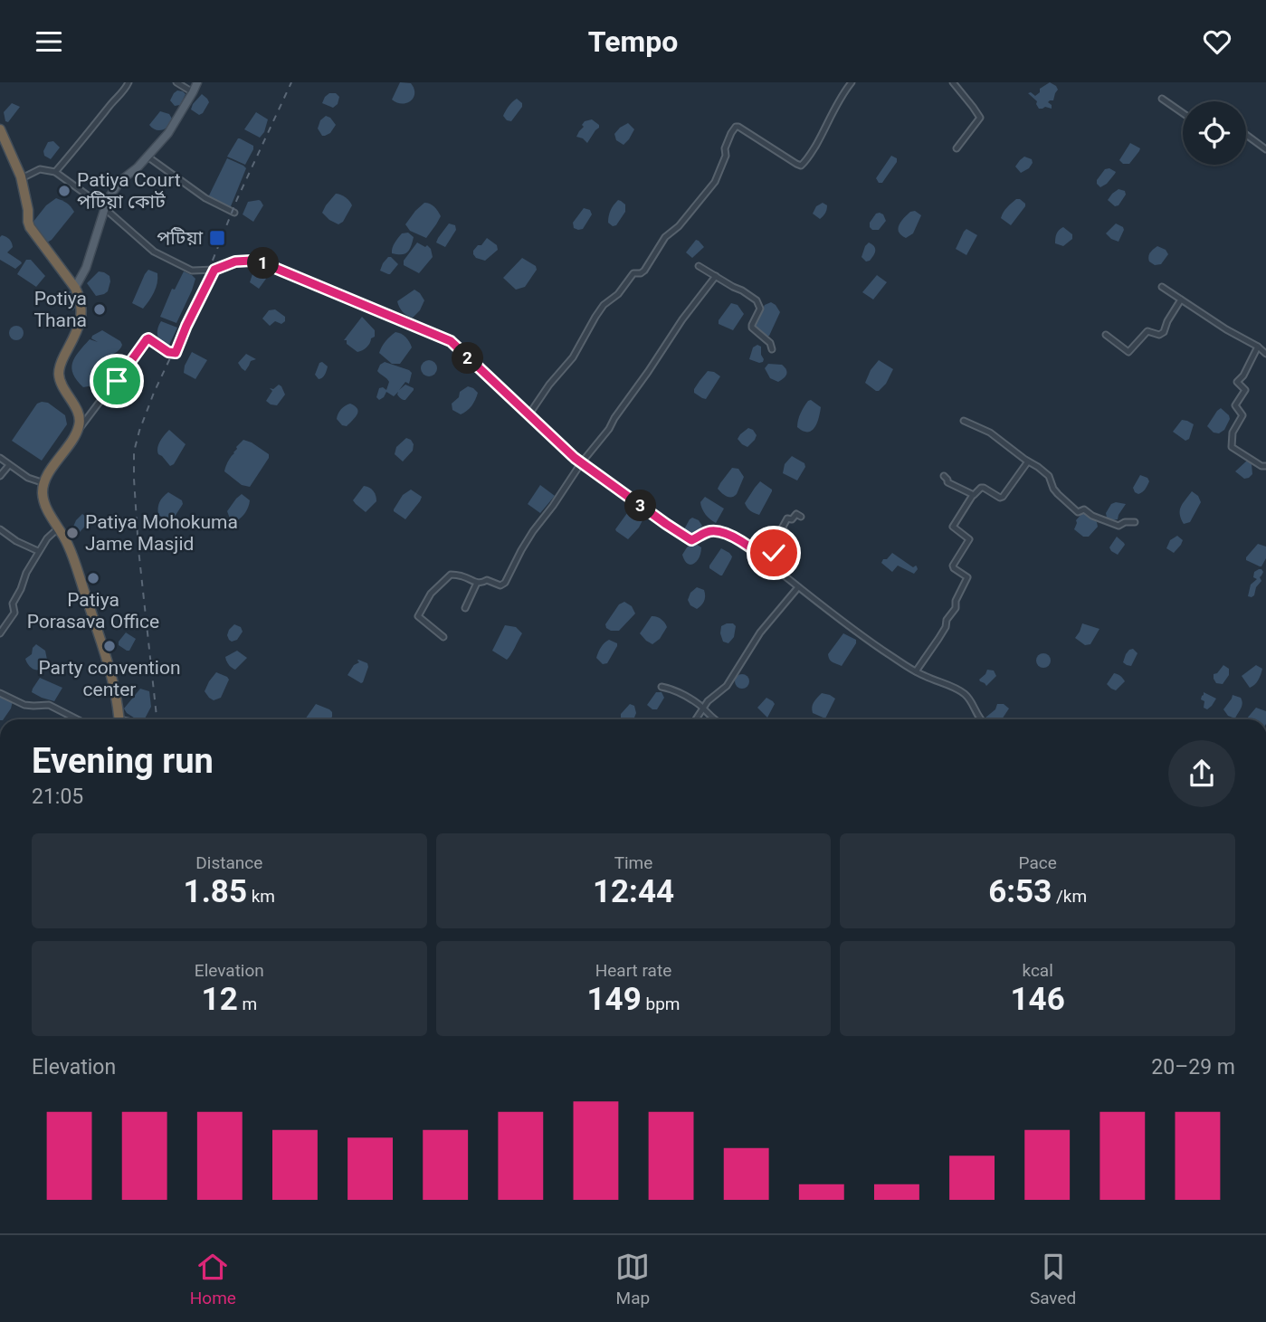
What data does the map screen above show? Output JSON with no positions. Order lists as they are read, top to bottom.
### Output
{
  "places": {
    "other": [
      "Patiya Court পটিয়া কোর্ট",
      "Potiya Thana",
      "Patiya Mohokuma Jame Masjid",
      "Patiya Porasava Office",
      "Party convention center"
    ],
    "transit": ["পটিয়া"]
  },
  "page": {
    "header": "Tempo",
    "pins": ["1", "2", "3"],
    "heading": ["Evening run", "21:05"],
    "stats": [
      ["Distance", "1.85 km"],
      ["Time", "12:44"],
      ["Pace", "6:53 /km"],
      ["Elevation", "12 m"],
      ["Heart rate", "149 bpm"],
      ["kcal", "146"]
    ],
    "chart": ["Elevation", "20–29 m"],
    "tabs": ["Home", "Map", "Saved"]
  }
}
